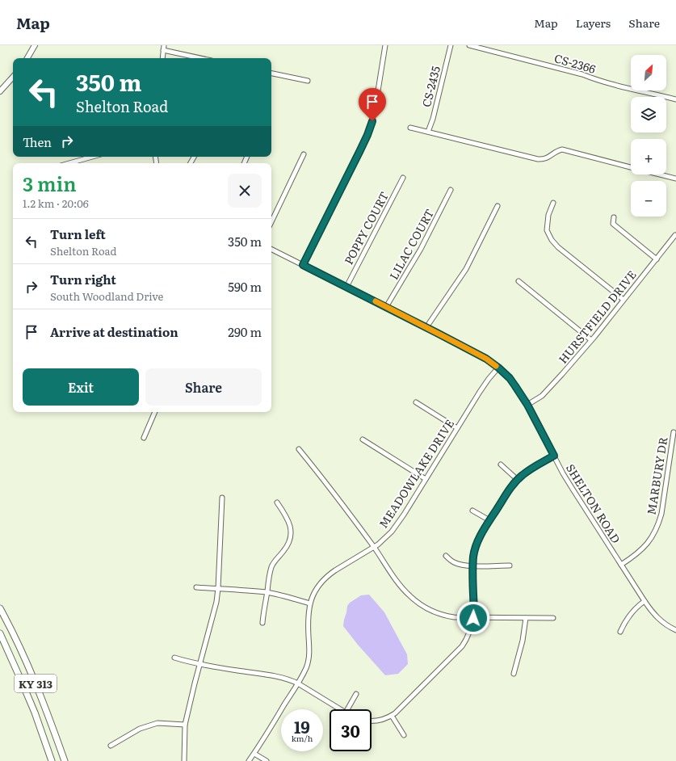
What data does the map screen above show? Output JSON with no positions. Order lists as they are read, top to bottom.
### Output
{
  "streets": {
    "highway": ["KY 313"],
    "street": [
      "CS-2366",
      "CS-2435",
      "POPPY COURT",
      "LILAC COURT",
      "HURSTFIELD DRIVE",
      "MEADOWLAKE DRIVE",
      "MARBURY DR",
      "SHELTON ROAD"
    ]
  },
  "crossings": [
    ["POPPY COURT", "SHELTON ROAD"],
    ["LILAC COURT", "SHELTON ROAD"],
    ["HURSTFIELD DRIVE", "SHELTON ROAD"],
    ["MEADOWLAKE DRIVE", "SHELTON ROAD"],
    ["MARBURY DR", "SHELTON ROAD"]
  ],
  "north": "top right",
  "page": {
    "header": "Map",
    "nav": ["Map", "Layers", "Share"],
    "map_buttons": ["+", "−"],
    "turn": ["350 m", "Shelton Road"],
    "then": "Then",
    "heading": ["3 min", "1.2 km · 20:06"],
    "list": [
      {
        "name": "Turn left",
        "note": "Shelton Road",
        "value": "350 m"
      },
      {
        "name": "Turn right",
        "note": "South Woodland Drive",
        "value": "590 m"
      },
      {
        "name": "Arrive at destination",
        "value": "290 m"
      }
    ],
    "buttons": ["Exit", "Share"],
    "speed": "19 km/h",
    "limit": "30"
  }
}
